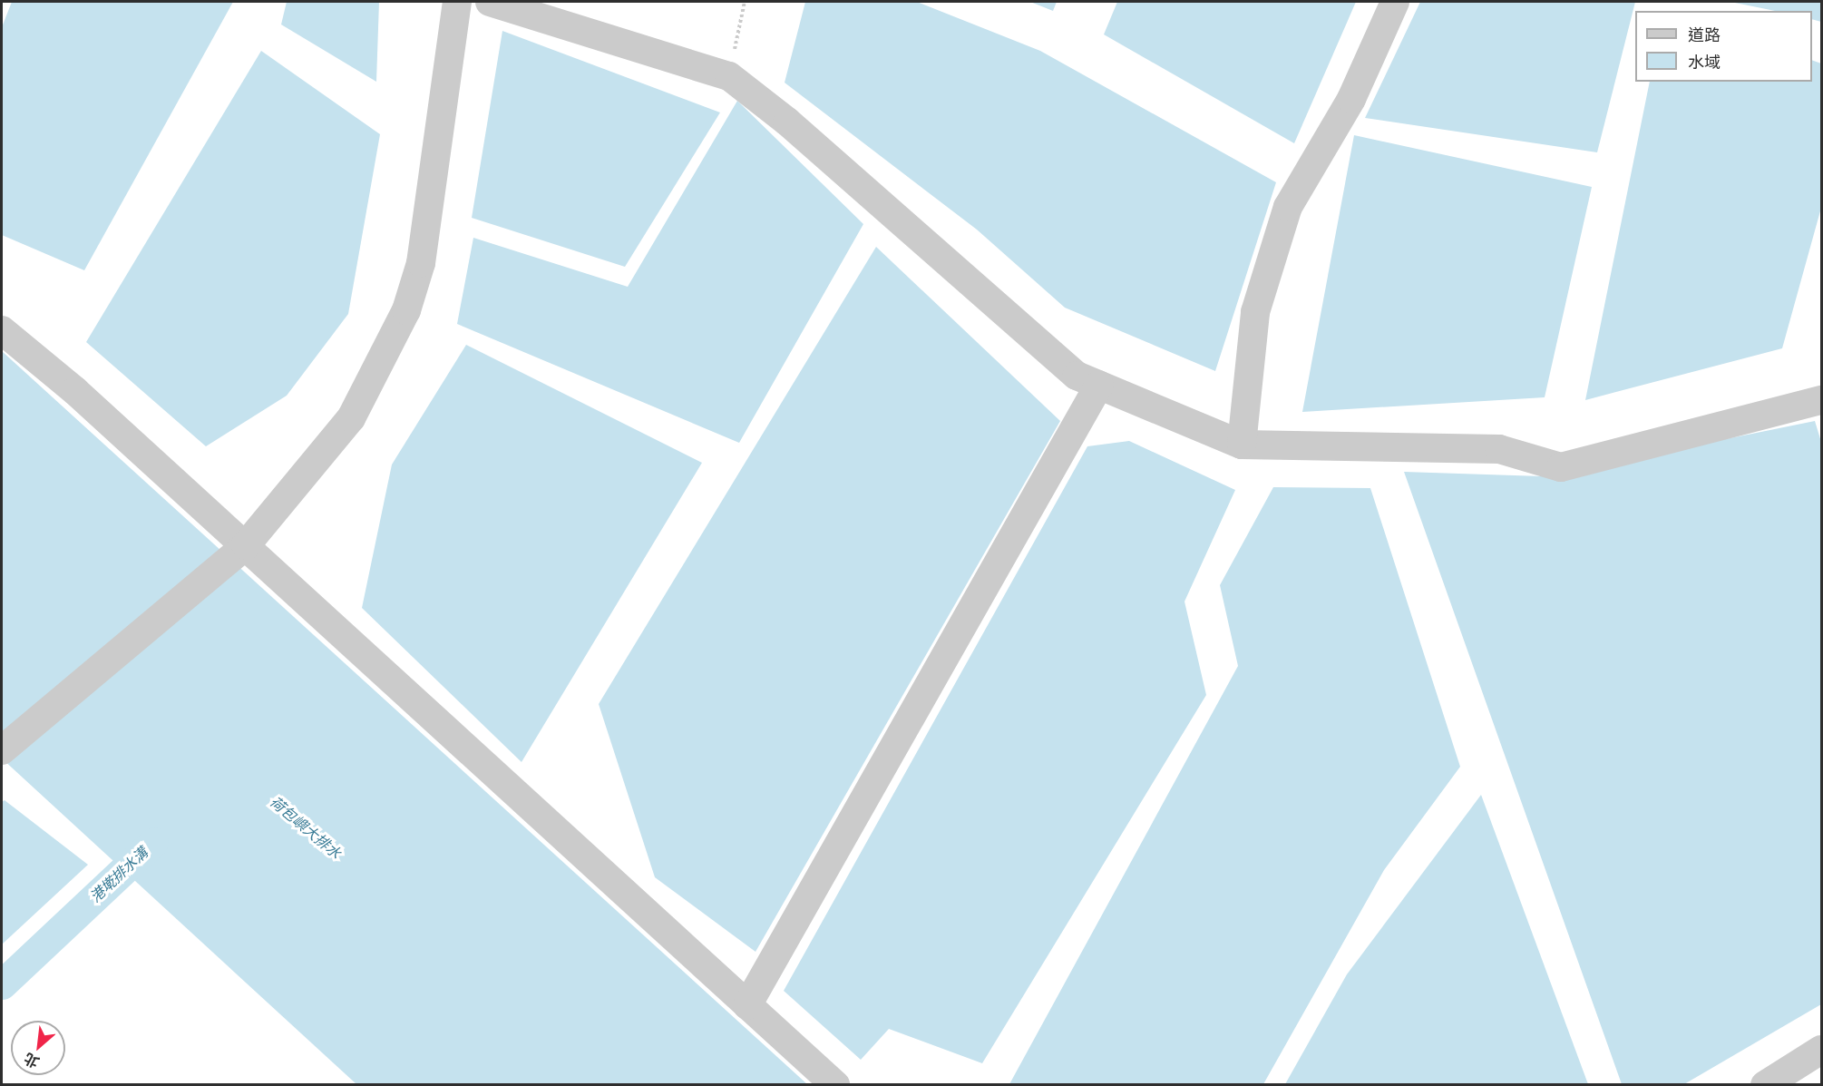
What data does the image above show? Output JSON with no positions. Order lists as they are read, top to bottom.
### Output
{
  "water": ["荷包嶼大排水", "港墘排水溝"],
  "legend": ["道路", "水域"],
  "north": "bottom left"
}
